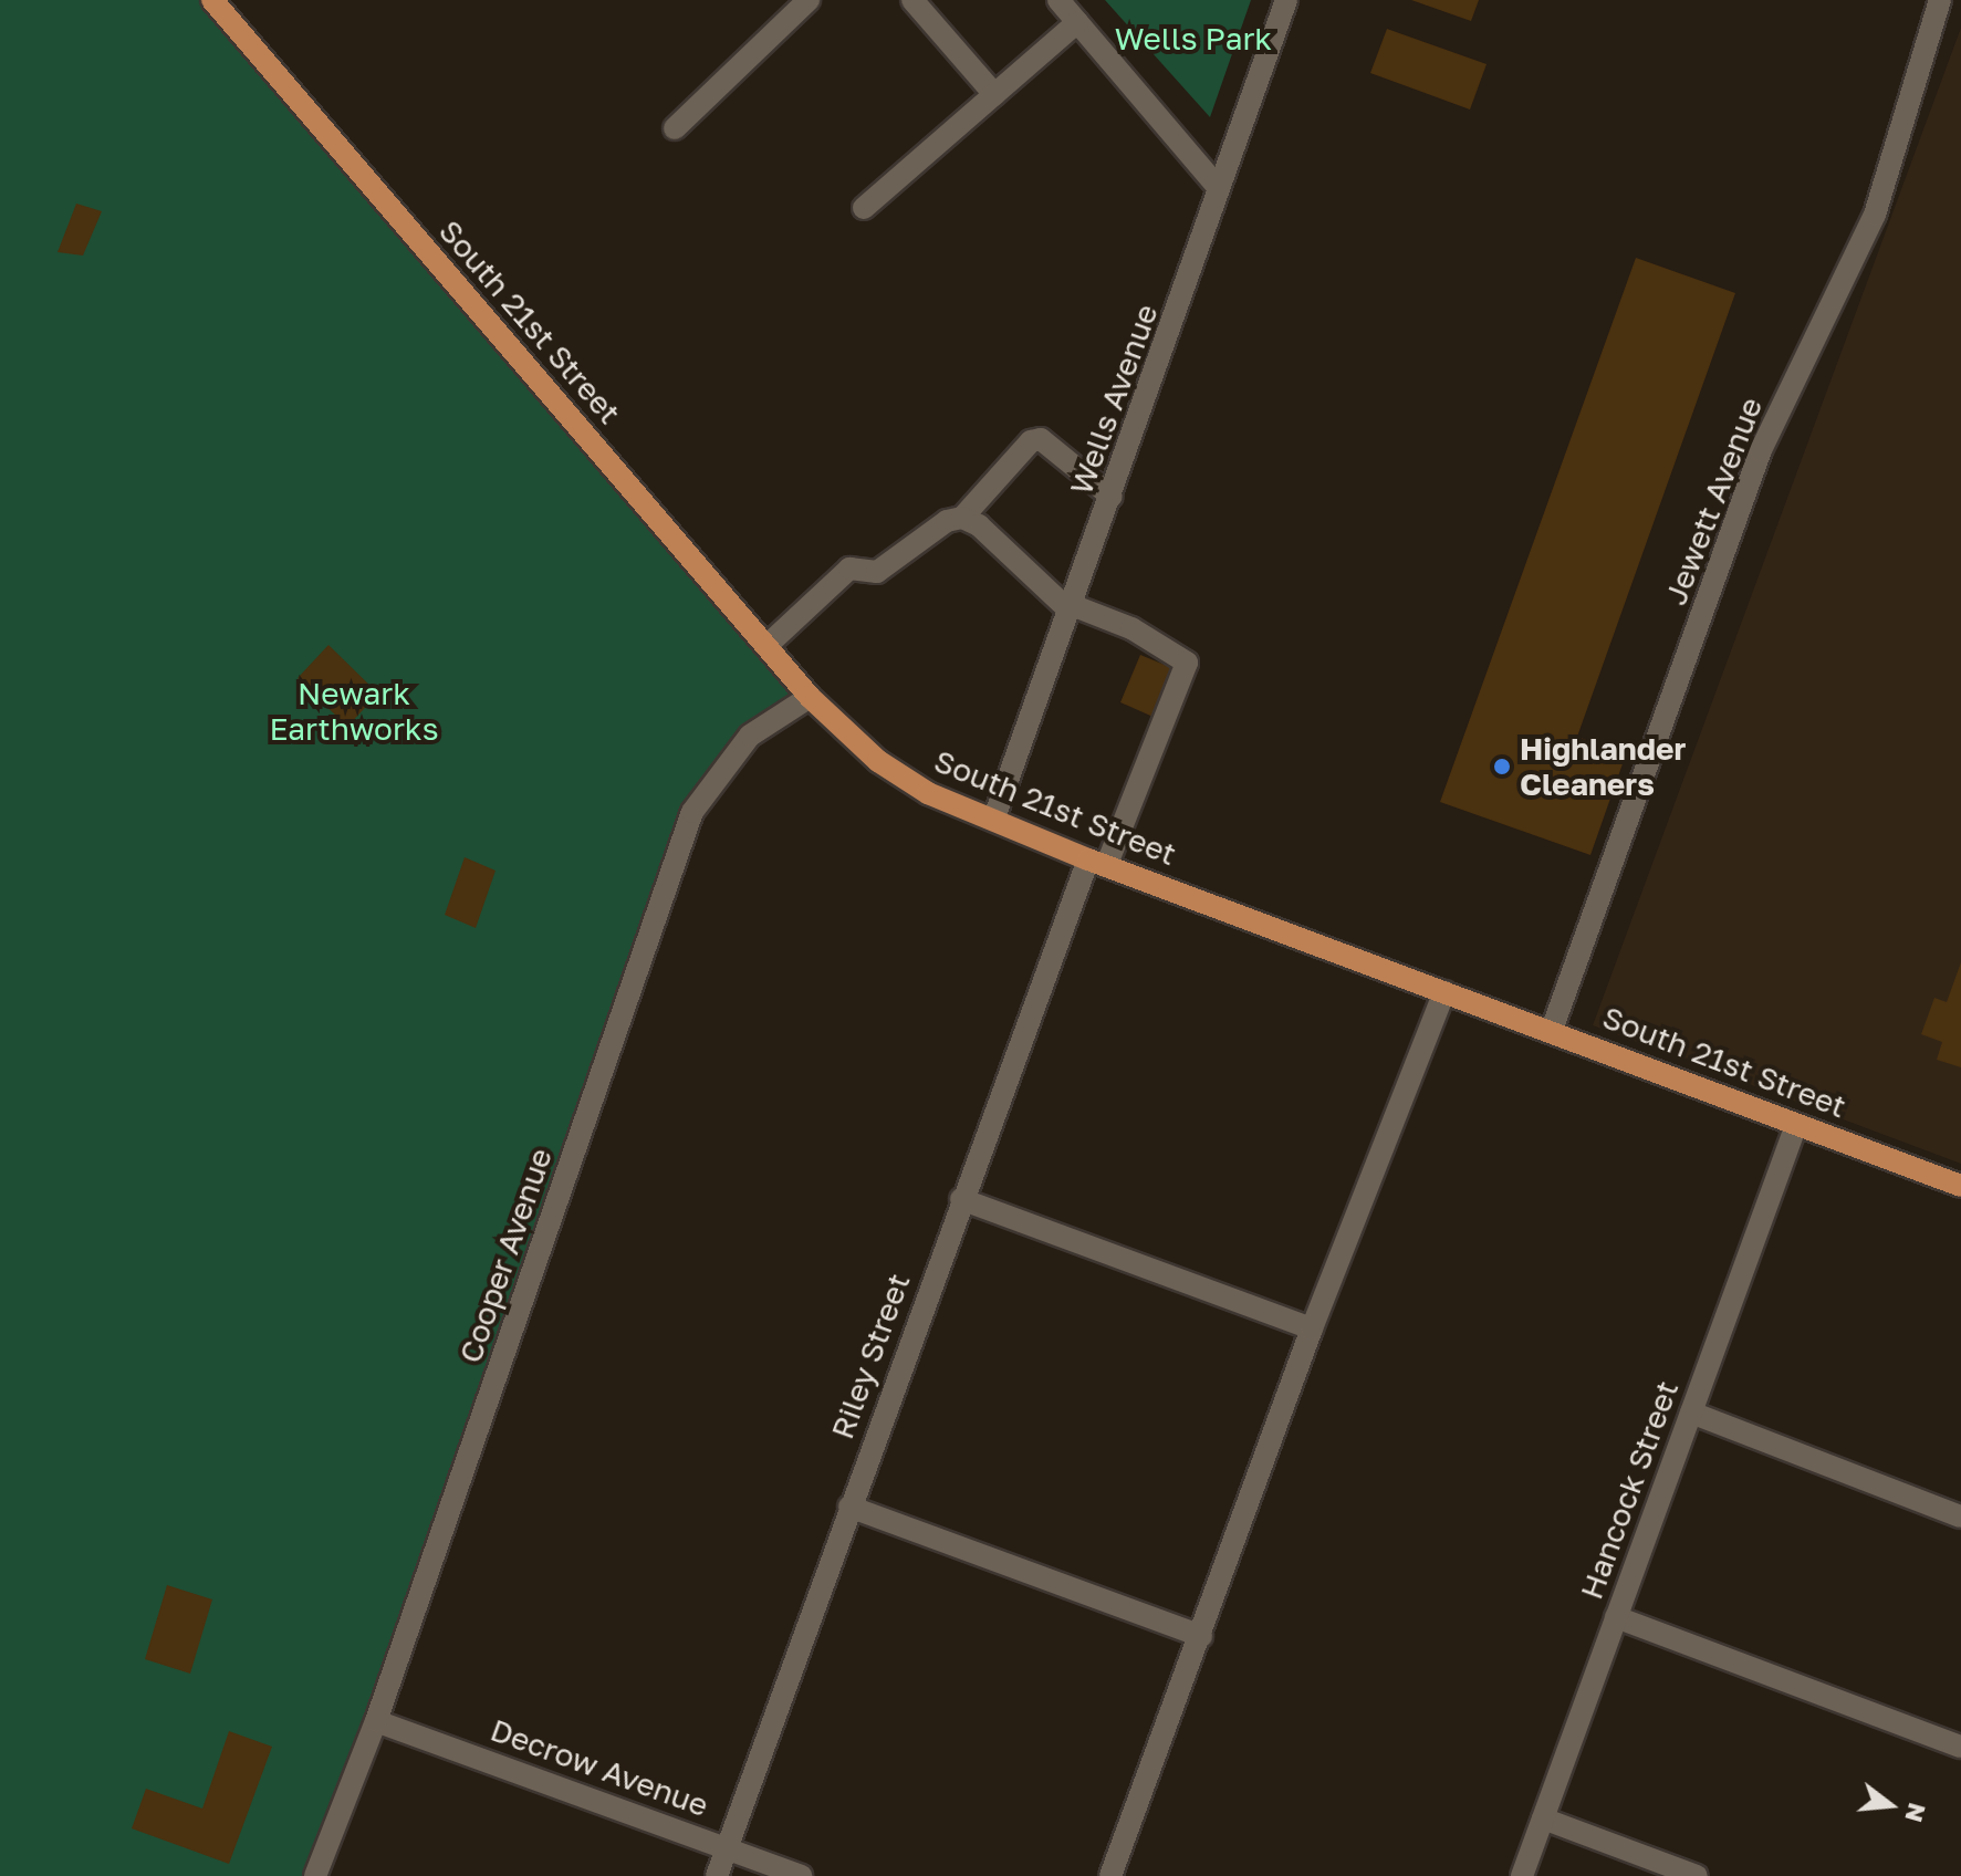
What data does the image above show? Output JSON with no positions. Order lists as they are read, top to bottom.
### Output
{
  "streets": {
    "main road": ["South 21st Street"],
    "street": [
      "Wells Avenue",
      "Jewett Avenue",
      "Cooper Avenue",
      "Riley Street",
      "Hancock Street",
      "Decrow Avenue"
    ]
  },
  "crossings": [
    ["South 21st Street", "Wells Avenue"],
    ["South 21st Street", "Jewett Avenue"],
    ["South 21st Street", "Cooper Avenue"],
    ["South 21st Street", "Riley Street"],
    ["South 21st Street", "Hancock Street"],
    ["Wells Avenue", "Riley Street"],
    ["Cooper Avenue", "Decrow Avenue"],
    ["Riley Street", "Decrow Avenue"]
  ],
  "parks": ["Wells Park", "Newark Earthworks"],
  "places": ["Highlander Cleaners"],
  "north": "right"
}
